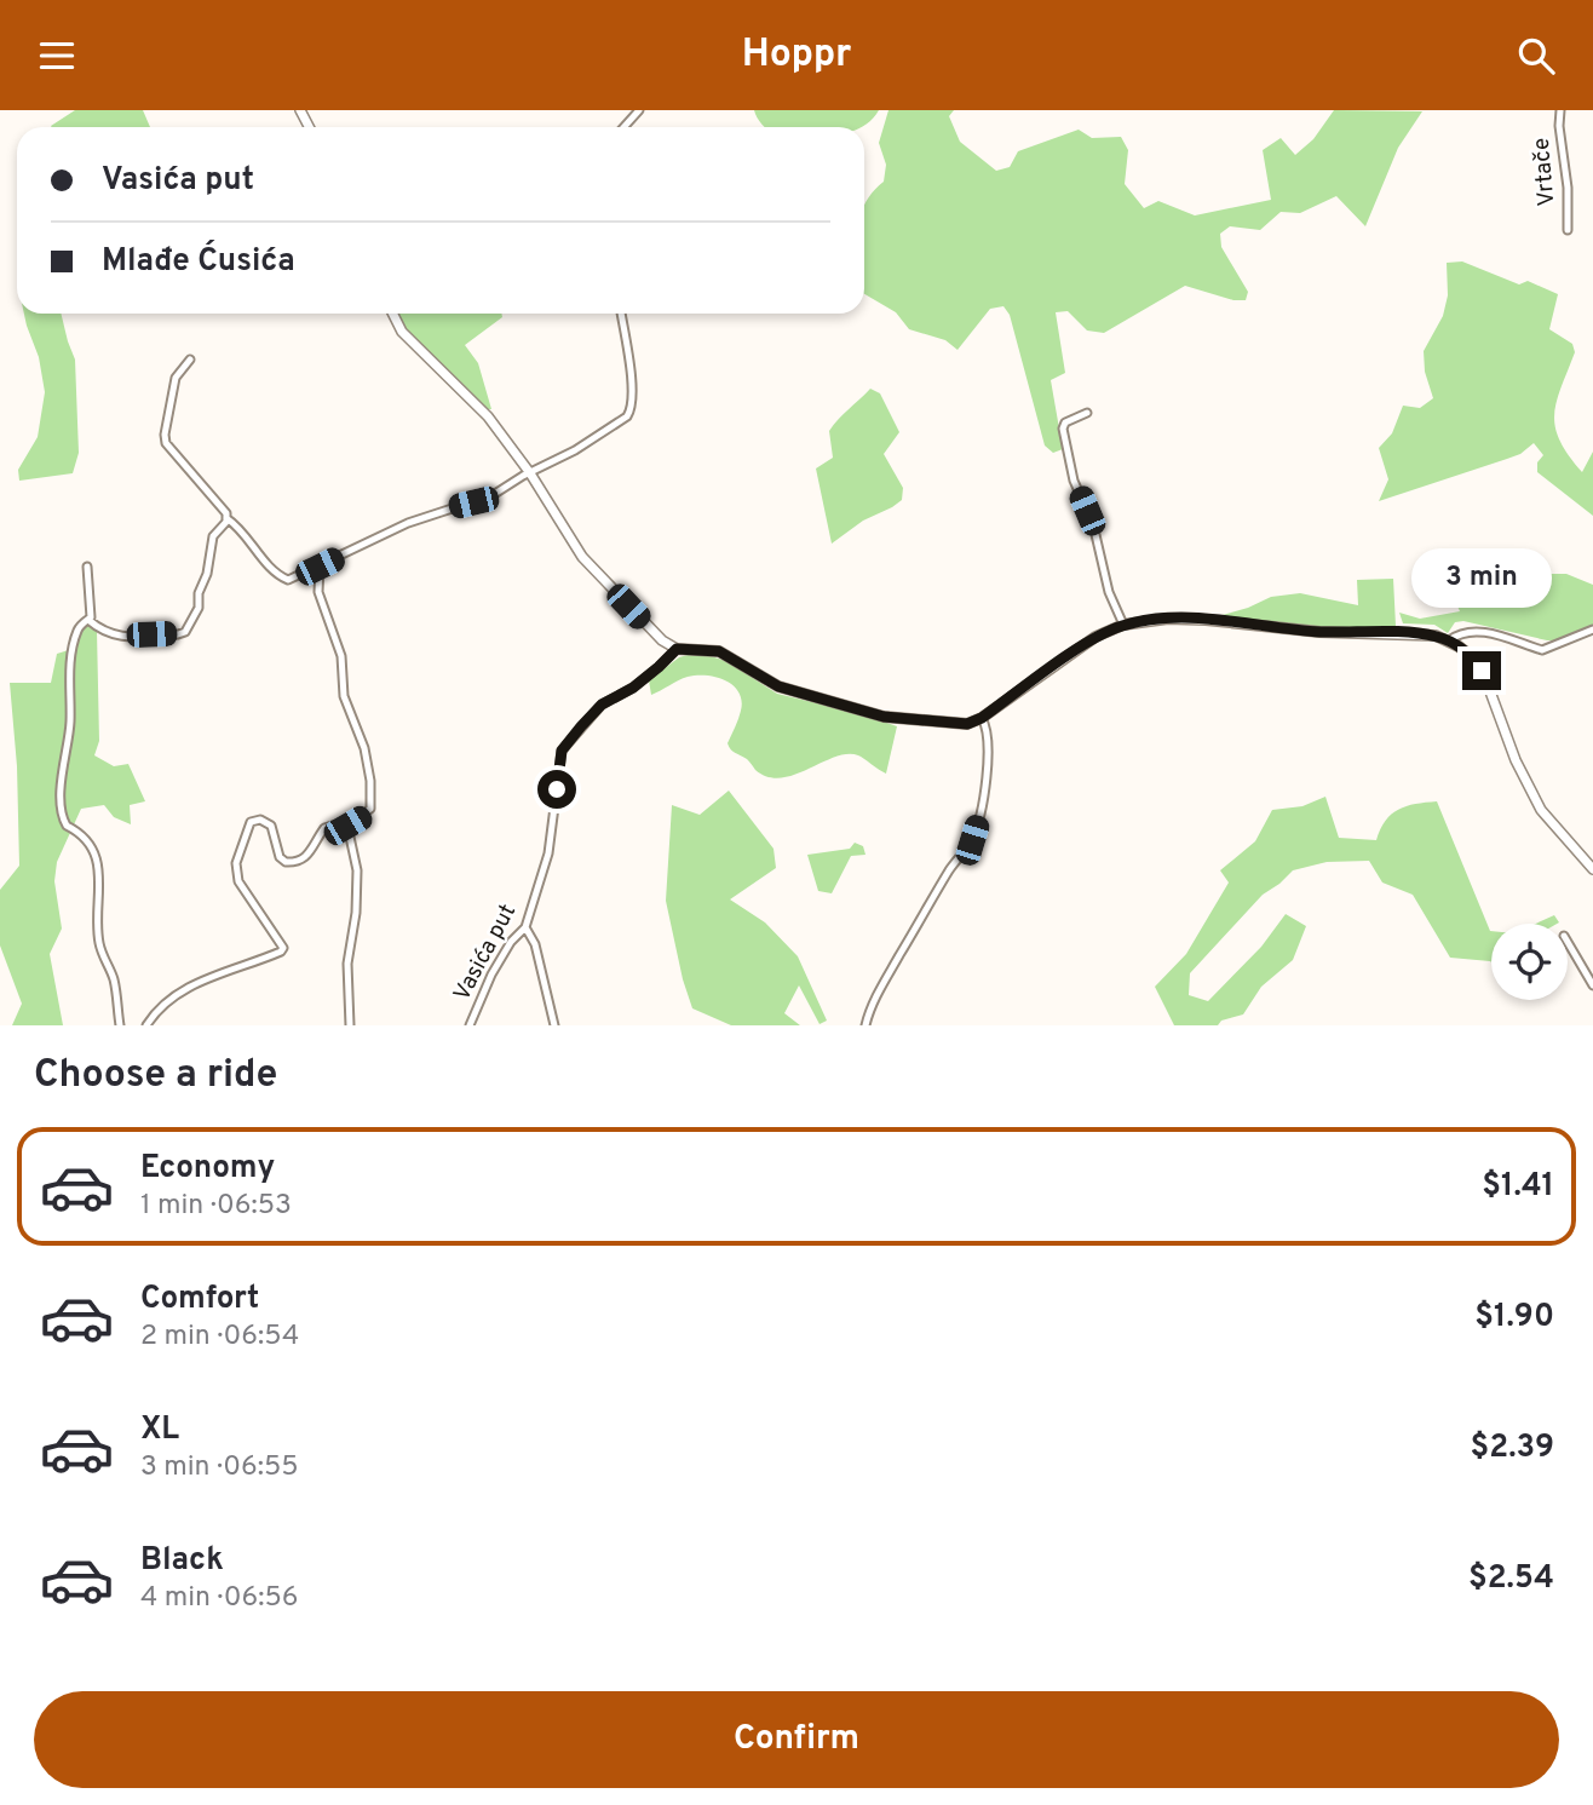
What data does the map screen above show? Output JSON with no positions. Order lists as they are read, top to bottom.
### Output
{
  "streets": {
    "street": ["Vrtače", "Vasića put"]
  },
  "page": {
    "header": "Hoppr",
    "banner": ["Vasića put", "Mlađe Ćusića"],
    "bubble": "3 min",
    "heading": "Choose a ride",
    "list": [
      {
        "name": "Economy",
        "note": "1 min · 06:53",
        "value": "$1.41"
      },
      {
        "name": "Comfort",
        "note": "2 min · 06:54",
        "value": "$1.90"
      },
      {
        "name": "XL",
        "note": "3 min · 06:55",
        "value": "$2.39"
      },
      {
        "name": "Black",
        "note": "4 min · 06:56",
        "value": "$2.54"
      }
    ],
    "buttons": "Confirm"
  }
}
